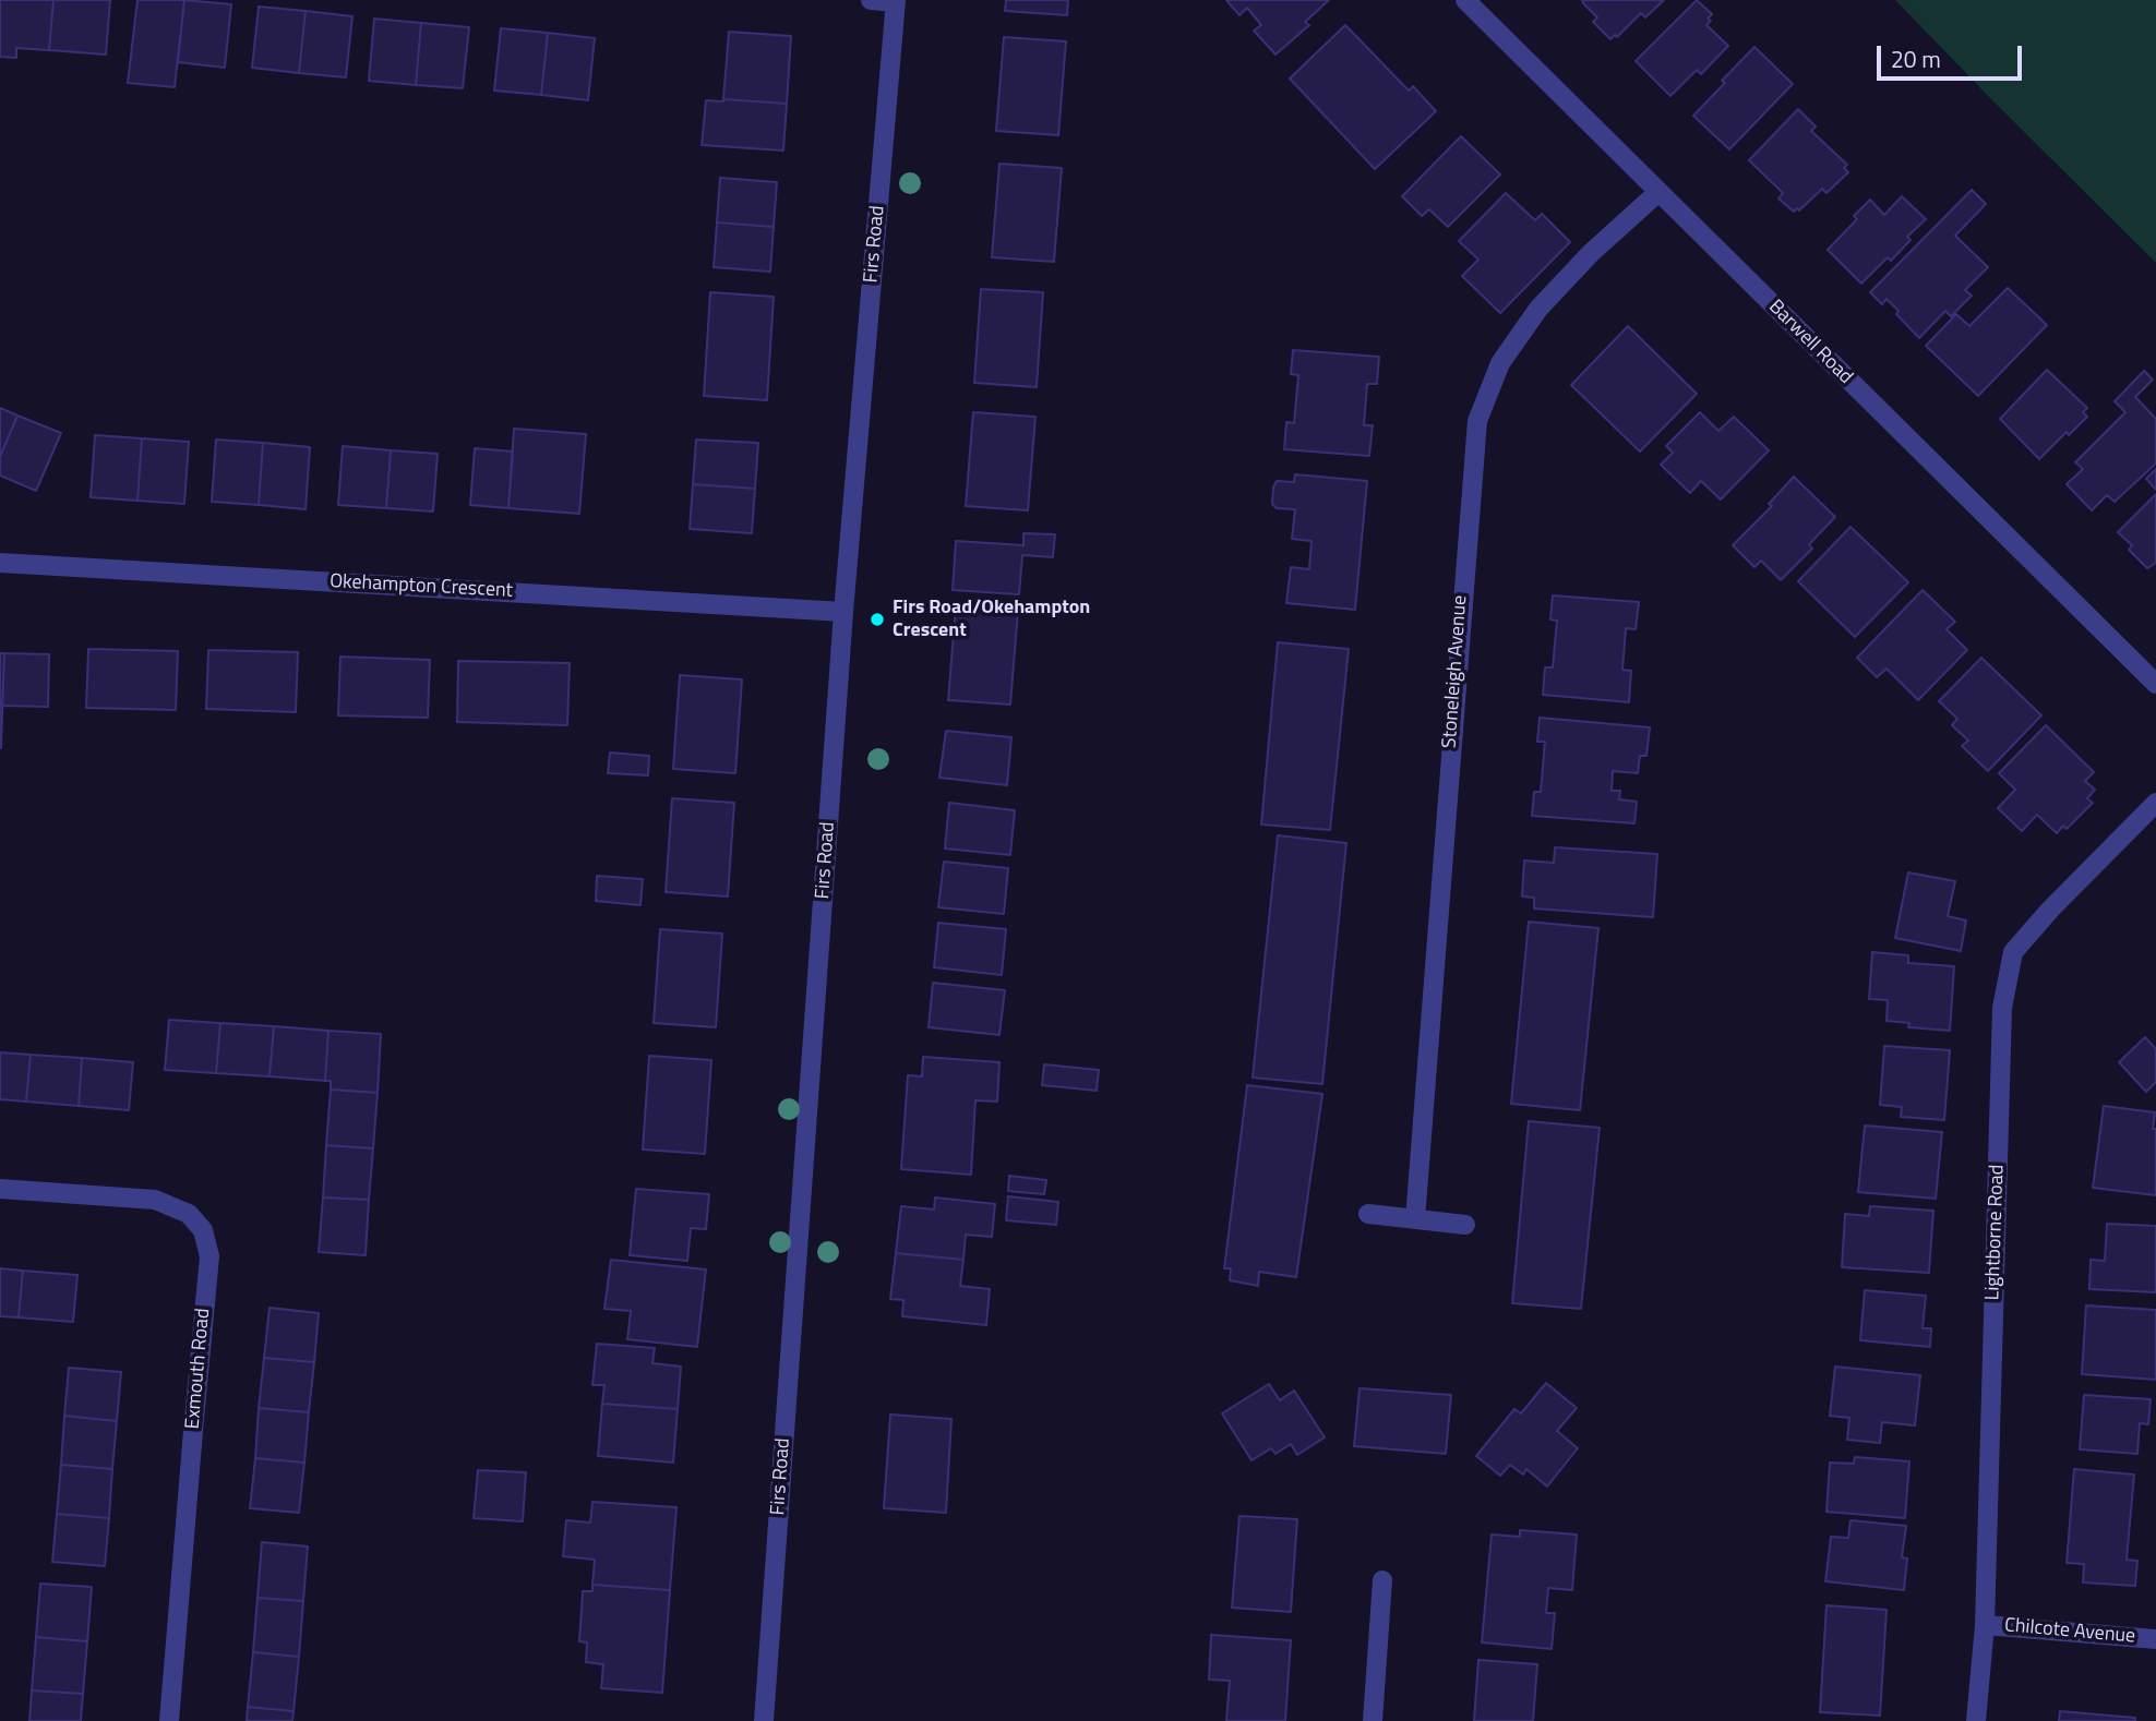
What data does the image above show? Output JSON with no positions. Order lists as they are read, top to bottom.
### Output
{
  "streets": {
    "street": [
      "Firs Road",
      "Barwell Road",
      "Okehampton Crescent",
      "Stoneleigh Avenue",
      "Lightborne Road",
      "Exmouth Road",
      "Chilcote Avenue"
    ]
  },
  "crossings": [
    ["Firs Road", "Okehampton Crescent"],
    ["Barwell Road", "Stoneleigh Avenue"],
    ["Lightborne Road", "Chilcote Avenue"]
  ],
  "places": ["Firs Road/Okehampton Crescent"],
  "scale_bar": "20 m"
}
